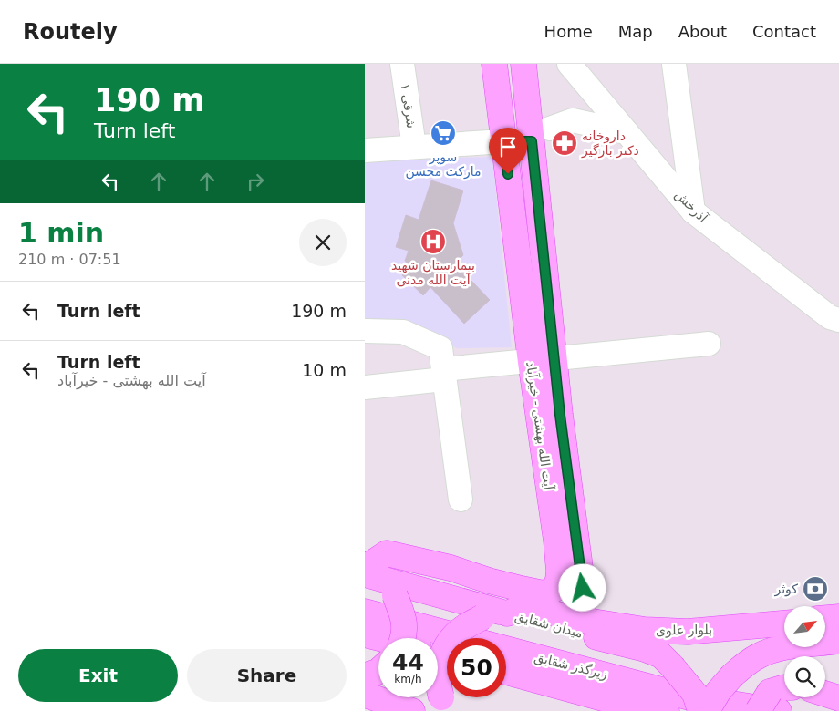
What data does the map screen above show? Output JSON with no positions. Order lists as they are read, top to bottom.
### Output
{
  "streets": {
    "main road": [
      "آیت الله بهشتی - خیرآباد",
      "میدان شقایق",
      "بلوار علوی",
      "زیرگذر شقایق"
    ],
    "street": ["شرقی ۱", "آذرخش"]
  },
  "crossings": [
    ["آیت الله بهشتی - خیرآباد", "بلوار علوی"],
    ["میدان شقایق", "بلوار علوی"]
  ],
  "places": {
    "supermarket": ["سوپر مارکت محسن"],
    "pharmacy": ["داروخانه دکتر بازگیر"],
    "hospital": ["بیمارستان شهید آیت الله مدنی"],
    "bank": ["کوثر"]
  },
  "north": "top right",
  "page": {
    "header": "Routely",
    "nav": [
      "Home",
      "Map",
      "About",
      "Contact"
    ],
    "turn": ["190 m", "Turn left"],
    "heading": ["1 min", "210 m · 07:51"],
    "list": [
      {
        "name": "Turn left",
        "value": "190 m"
      },
      {
        "name": "Turn left",
        "note": "آیت الله بهشتی - خیرآباد",
        "value": "10 m"
      }
    ],
    "speed": "44 km/h",
    "limit": "50",
    "buttons": ["Exit", "Share"]
  }
}
